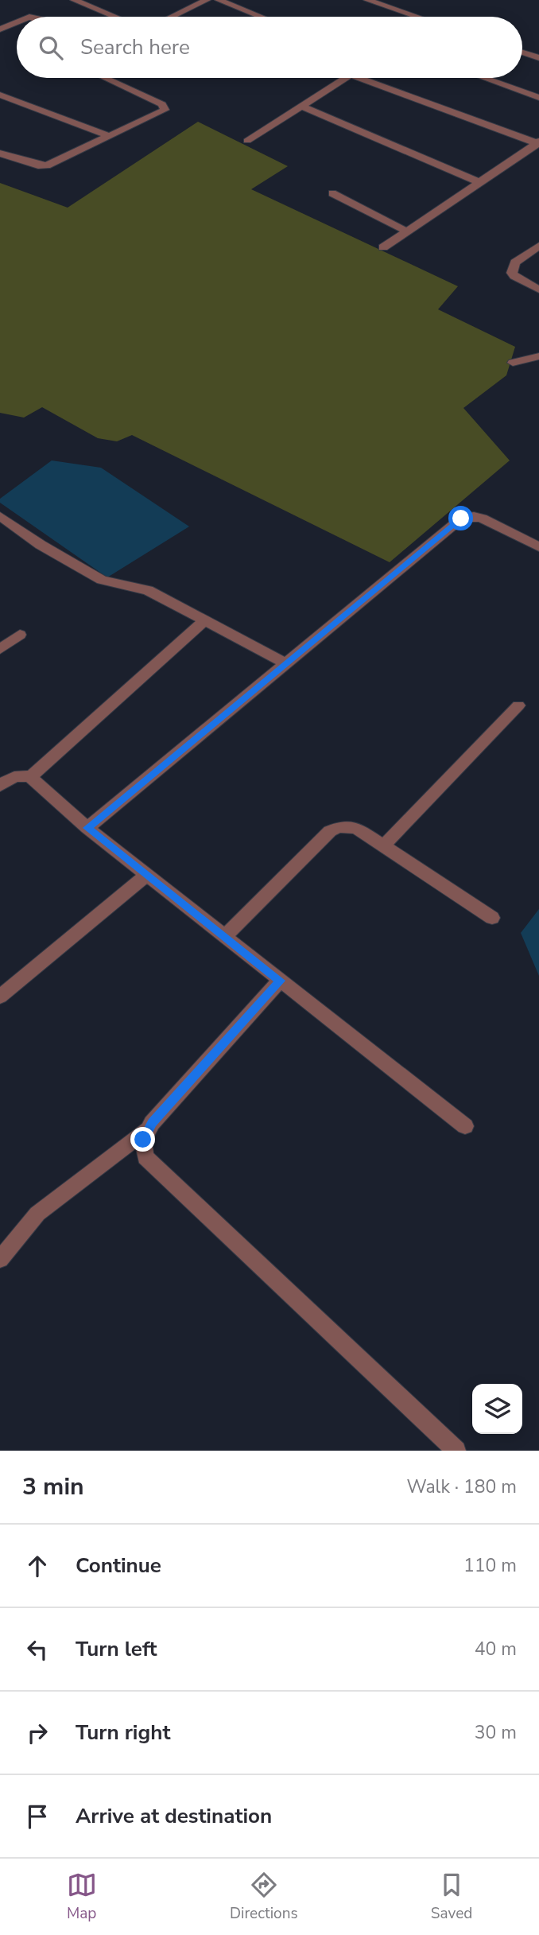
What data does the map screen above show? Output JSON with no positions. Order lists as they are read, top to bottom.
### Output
{
  "page": {
    "search": "Search here",
    "heading": ["3 min", "Walk · 180 m"],
    "list": [
      ["Continue", "110 m"],
      ["Turn left", "40 m"],
      ["Turn right", "30 m"],
      "Arrive at destination"
    ],
    "nav": ["Map", "Directions", "Saved"]
  }
}
